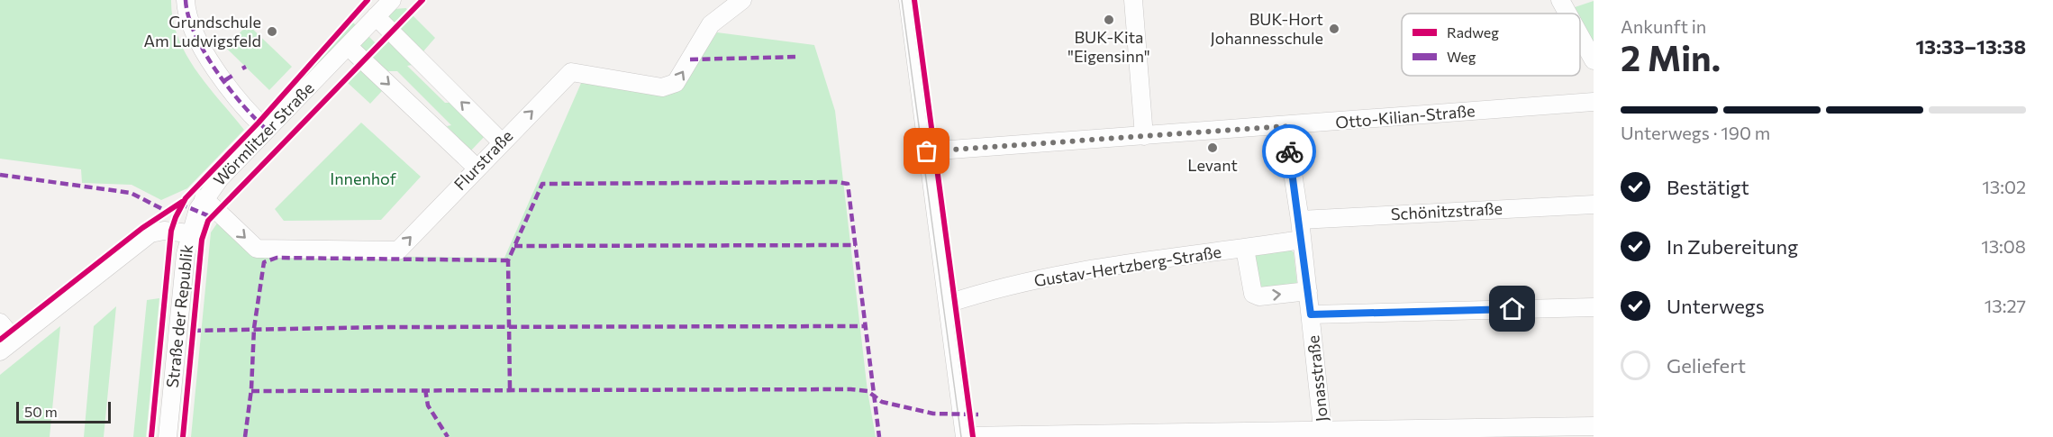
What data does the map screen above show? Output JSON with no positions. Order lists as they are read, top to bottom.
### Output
{
  "streets": {
    "street": [
      "Otto-Kilian-Straße",
      "Wörmlitzer Straße",
      "Flurstraße",
      "Schönitzstraße",
      "Gustav-Hertzberg-Straße",
      "Straße der Republik",
      "Jonasstraße"
    ]
  },
  "crossings": [
    ["Otto-Kilian-Straße", "Jonasstraße"],
    ["Wörmlitzer Straße", "Flurstraße"],
    ["Wörmlitzer Straße", "Straße der Republik"],
    ["Flurstraße", "Straße der Republik"],
    ["Schönitzstraße", "Jonasstraße"],
    ["Gustav-Hertzberg-Straße", "Jonasstraße"]
  ],
  "one_way": ["Flurstraße"],
  "parks": ["Innenhof"],
  "places": [
    "BUK-Kita \"Eigensinn\"",
    "BUK-Hort Johannesschule",
    "Grundschule Am Ludwigsfeld",
    "Levant"
  ],
  "legend": ["Radweg", "Weg"],
  "scale_bar": "50 m",
  "page": {
    "heading": ["2 Min.", "Ankunft in", "13:33–13:38"],
    "bar": "Unterwegs · 190 m",
    "list": [
      ["Bestätigt", "13:02"],
      ["In Zubereitung", "13:08"],
      ["Unterwegs", "13:27"],
      "Geliefert"
    ],
    "scale": "50 m"
  }
}
